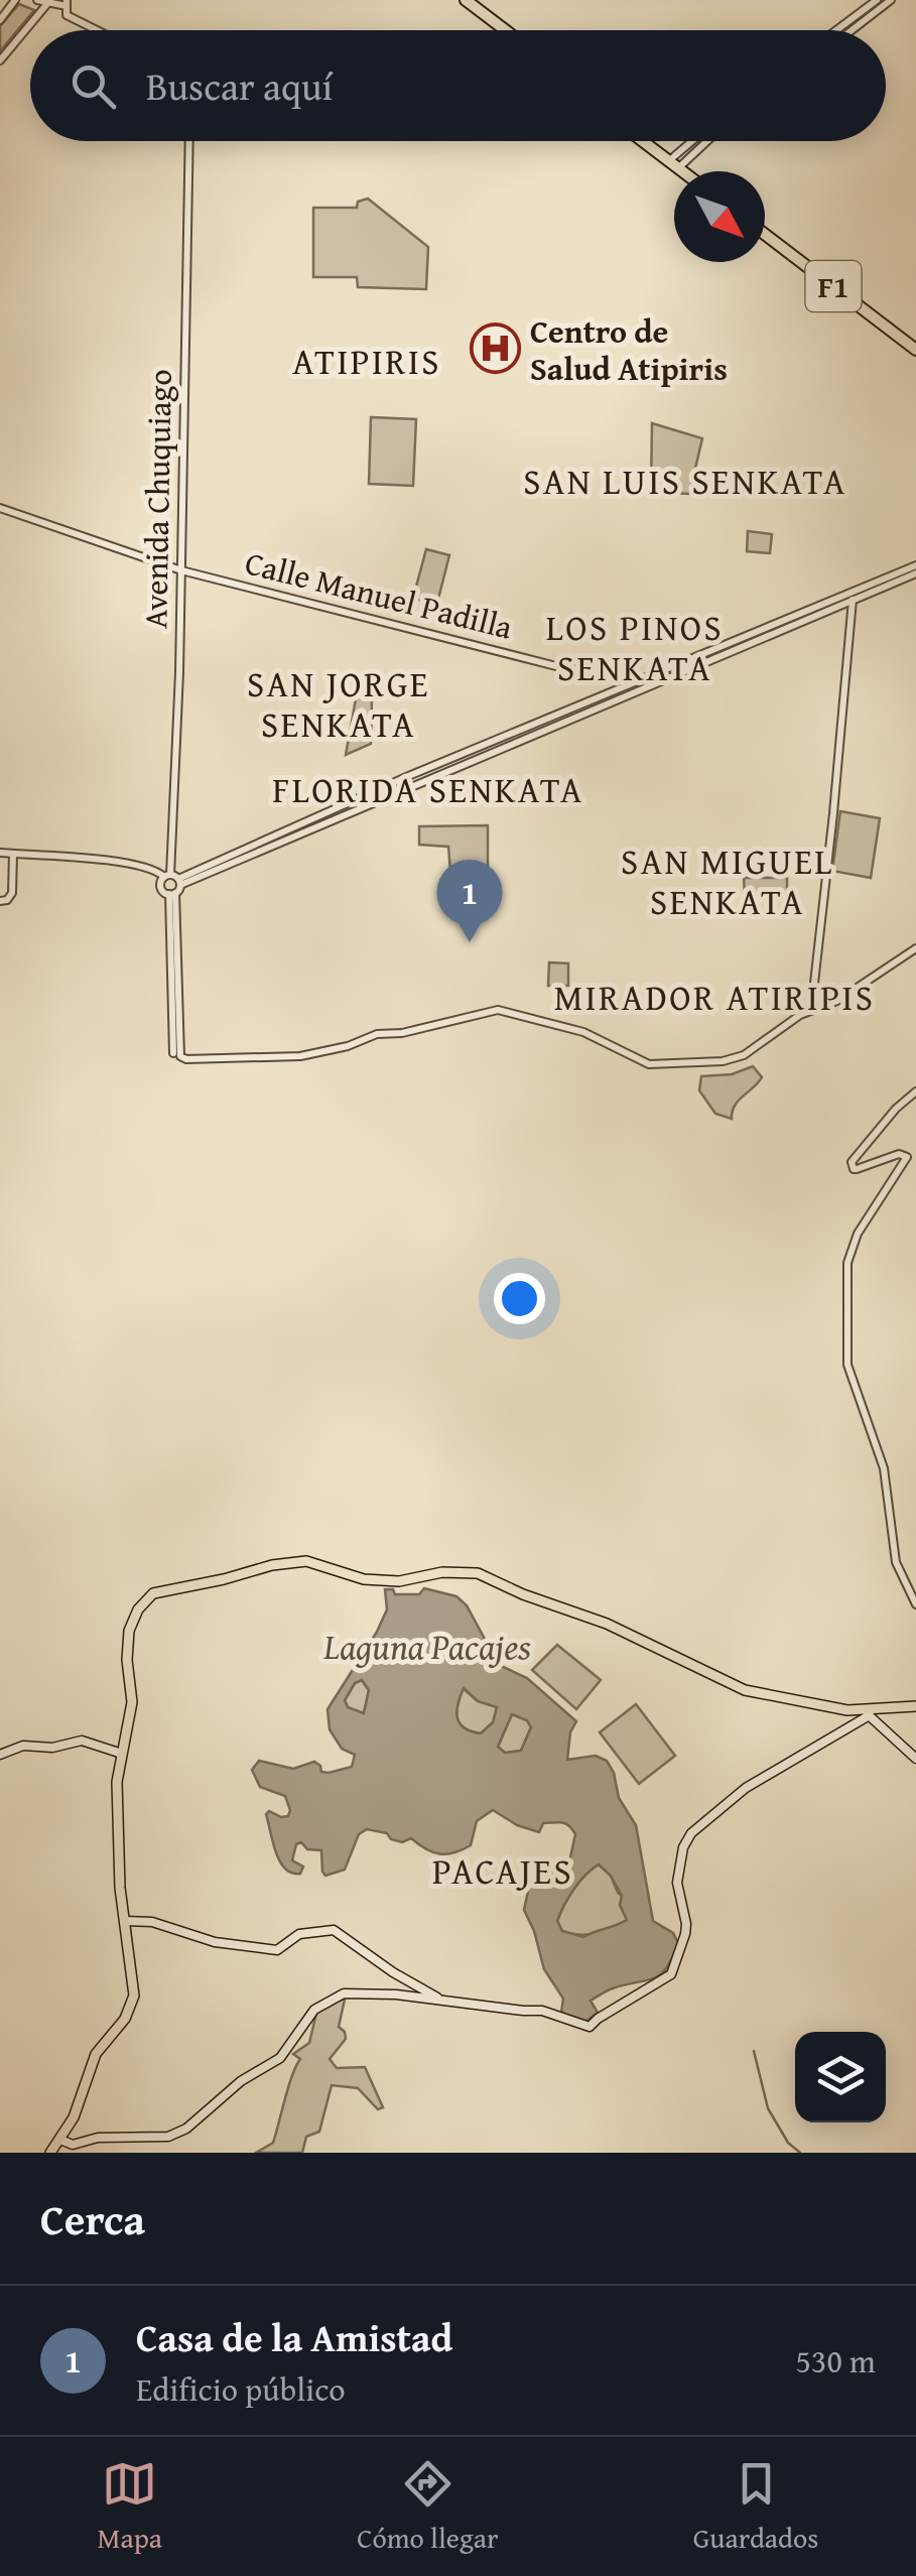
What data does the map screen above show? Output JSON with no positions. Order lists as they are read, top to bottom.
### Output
{
  "streets": {
    "highway": ["F1"],
    "street": ["Avenida Chuquiago", "Calle Manuel Padilla"]
  },
  "crossings": [
    ["Avenida Chuquiago", "Calle Manuel Padilla"]
  ],
  "districts": [
    "ATIPIRIS",
    "SAN LUIS SENKATA",
    "LOS PINOS SENKATA",
    "SAN JORGE SENKATA",
    "FLORIDA SENKATA",
    "SAN MIGUEL SENKATA",
    "MIRADOR ATIRIPIS",
    "PACAJES"
  ],
  "water": ["Laguna Pacajes"],
  "places": {
    "hospital": ["Centro de Salud Atipiris"]
  },
  "north": "bottom right",
  "page": {
    "search": "Buscar aquí",
    "pins": "1",
    "heading": "Cerca",
    "list": [
      {
        "mark": "1",
        "name": "Casa de la Amistad",
        "note": "Edificio público",
        "value": "530 m"
      }
    ],
    "nav": ["Mapa", "Cómo llegar", "Guardados"]
  }
}
